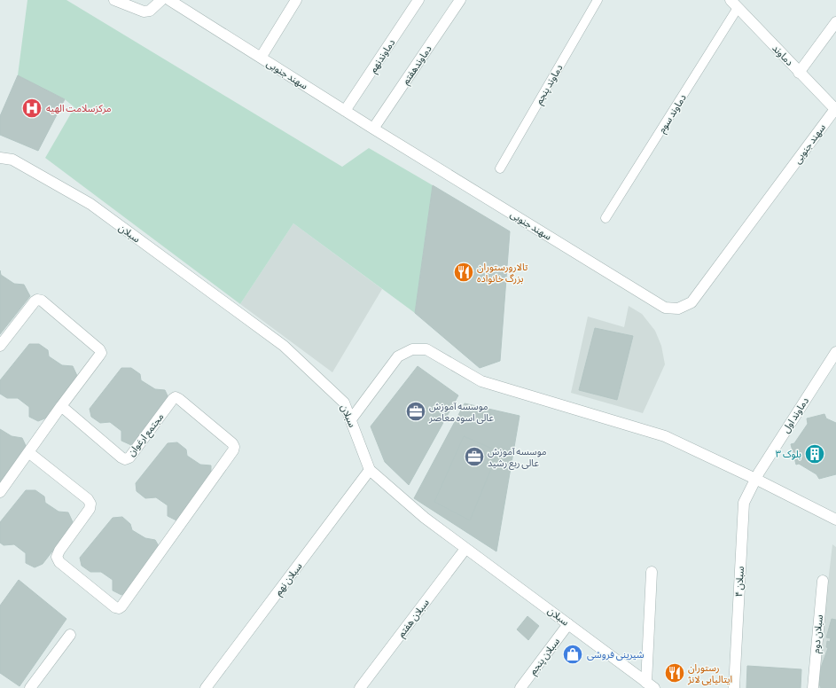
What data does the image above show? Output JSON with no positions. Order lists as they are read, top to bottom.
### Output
{
  "streets": {
    "street": [
      "دماوند",
      "دماوندنهم",
      "دماوندهفتم",
      "سهند جنوبی",
      "سبلان",
      "دماوند اول",
      "مجتمع ارغوان",
      "سبلان نهم",
      "سبلان ۴",
      "سبلان هفتم",
      "سبلان دوم",
      "سبلان پنجم"
    ],
    "lane": ["دماوند پنجم", "دماوند سوم"]
  },
  "crossings": [
    ["دماوند", "سهند جنوبی"],
    ["دماوند", "دماوند سوم"],
    ["دماوندنهم", "سهند جنوبی"],
    ["دماوندهفتم", "سهند جنوبی"],
    ["سبلان", "سبلان نهم"],
    ["سبلان", "سبلان هفتم"],
    ["سبلان", "سبلان پنجم"],
    ["دماوند اول", "سبلان ۴"]
  ],
  "places": {
    "hospital": ["مرکزسلامت الهیه"],
    "restaurant": ["تالارورستوران بزرگ خانواده", "رستوران ایتالیایی لانژ"],
    "office": ["موسسه آموزش عالی اسوه معاصر", "موسسه آموزش عالی ربع رشید"],
    "building": ["بلوک ۳"],
    "shop": ["شیرینی فروشی"]
  }
}
